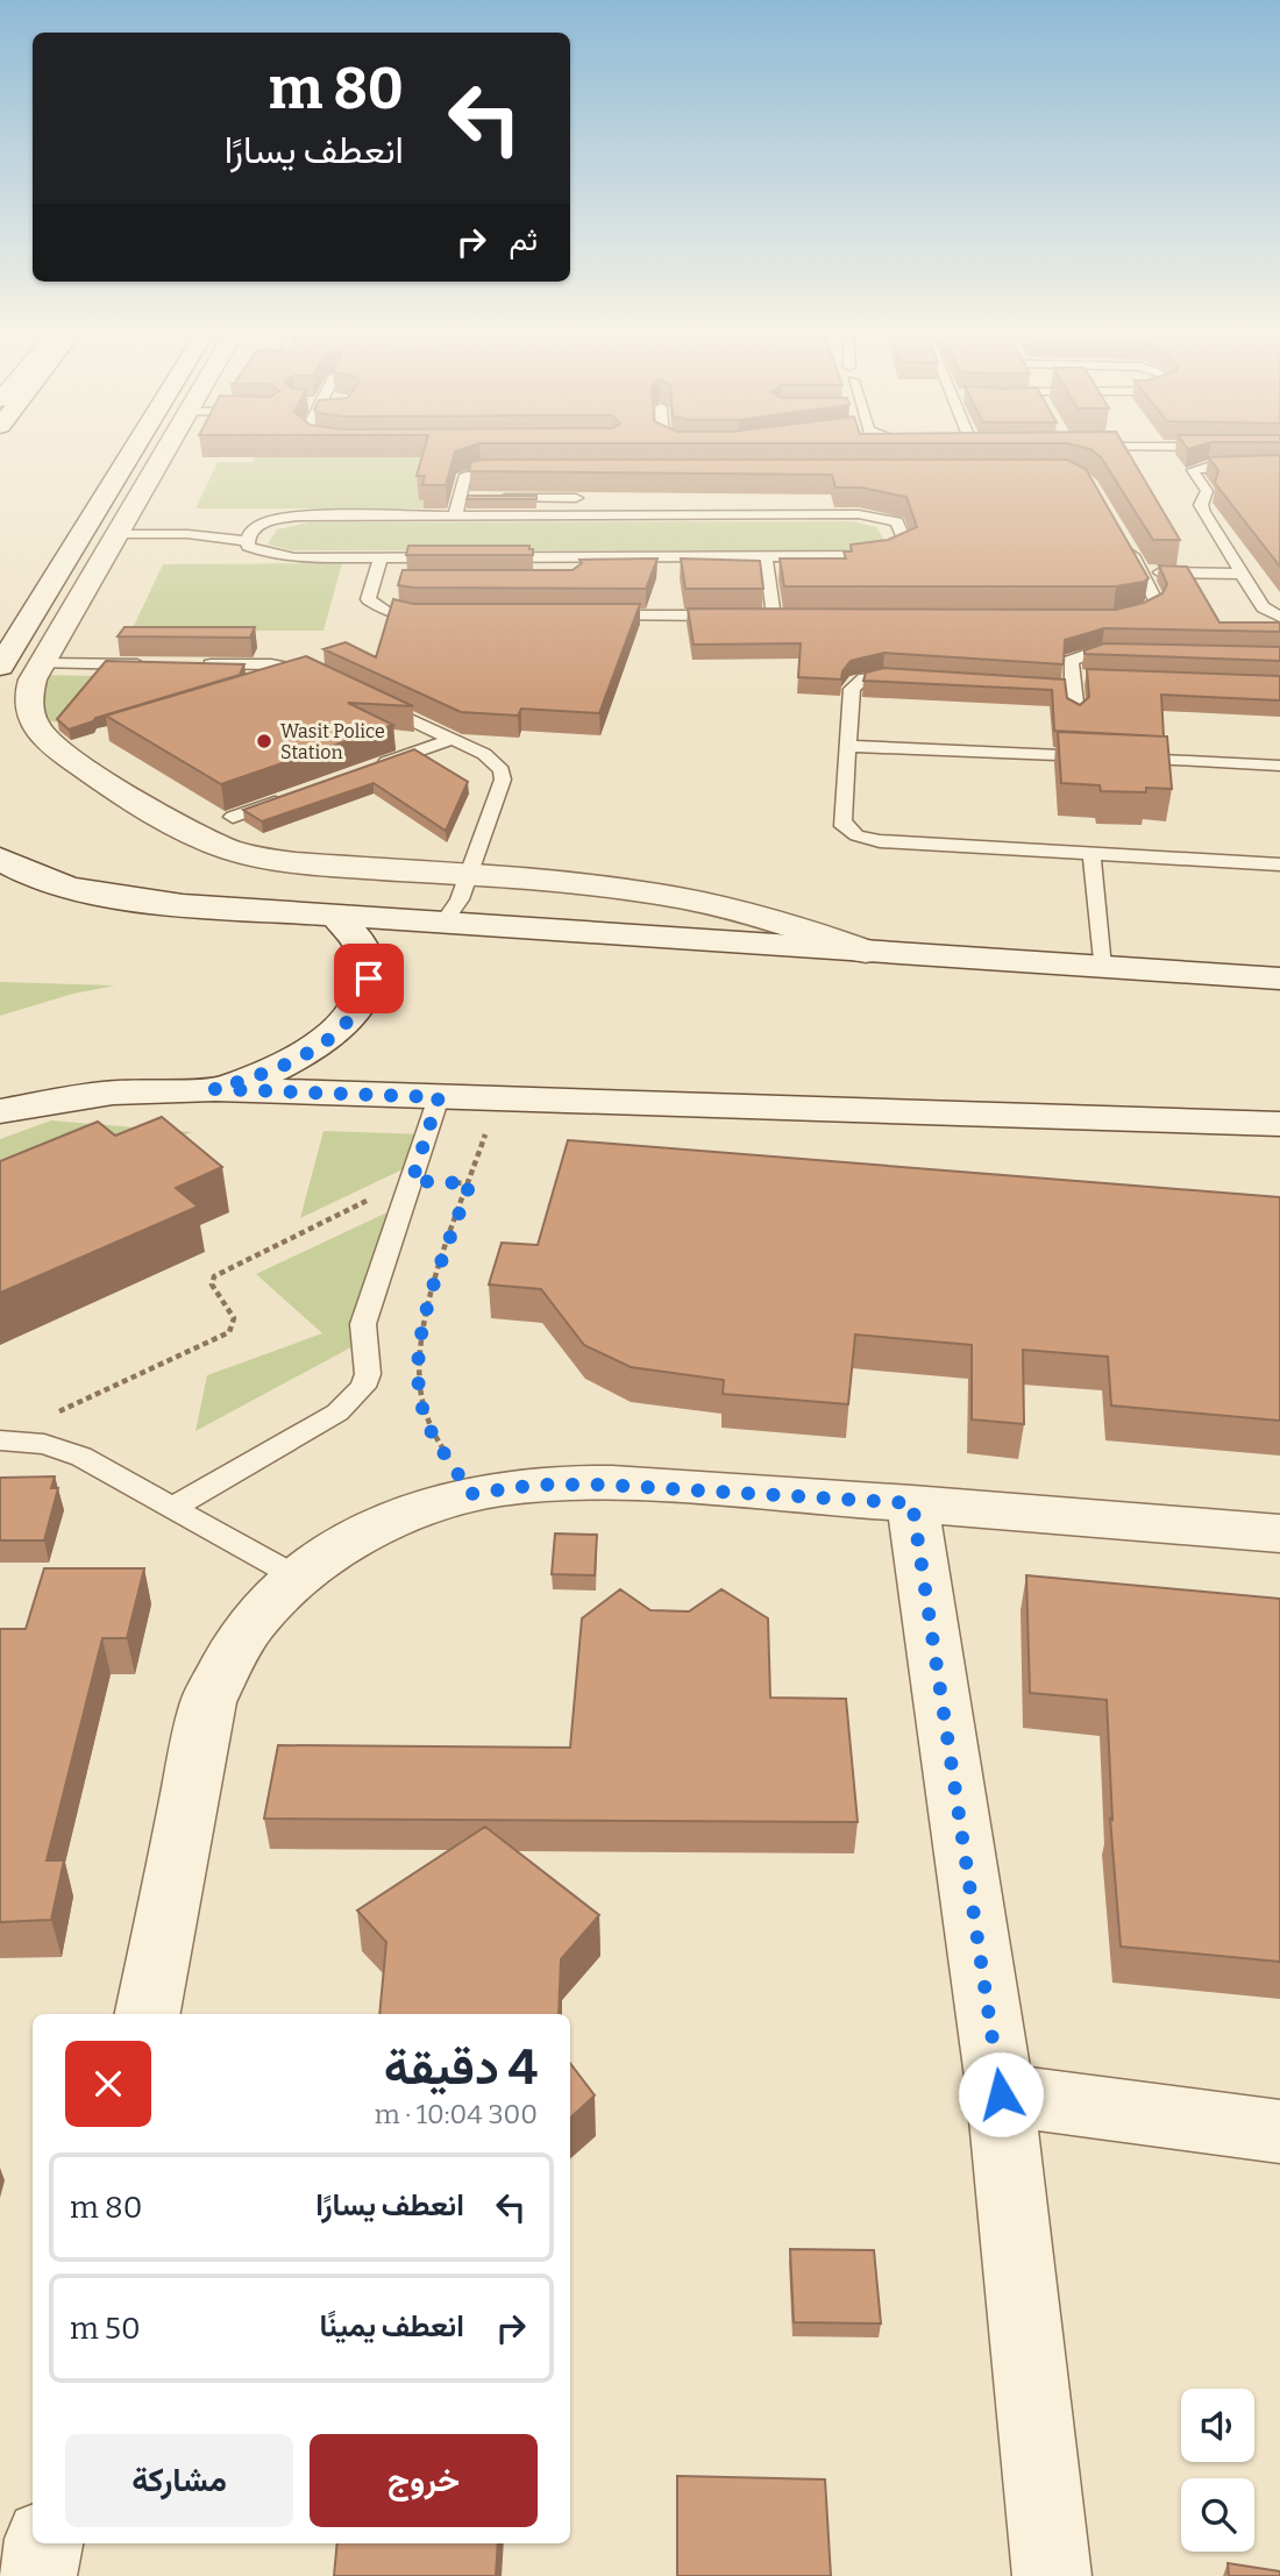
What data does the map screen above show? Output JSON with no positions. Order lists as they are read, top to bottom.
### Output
{
  "places": ["Wasit Police Station"],
  "page": {
    "turn": ["80 m", "انعطف يسارًا"],
    "then": "ثم",
    "heading": ["4 دقيقة", "300 m · 10:04"],
    "list": [
      {
        "name": "انعطف يسارًا",
        "value": "80 m"
      },
      {
        "name": "انعطف يمينًا",
        "value": "50 m"
      }
    ],
    "buttons": ["خروج", "مشاركة"]
  }
}
